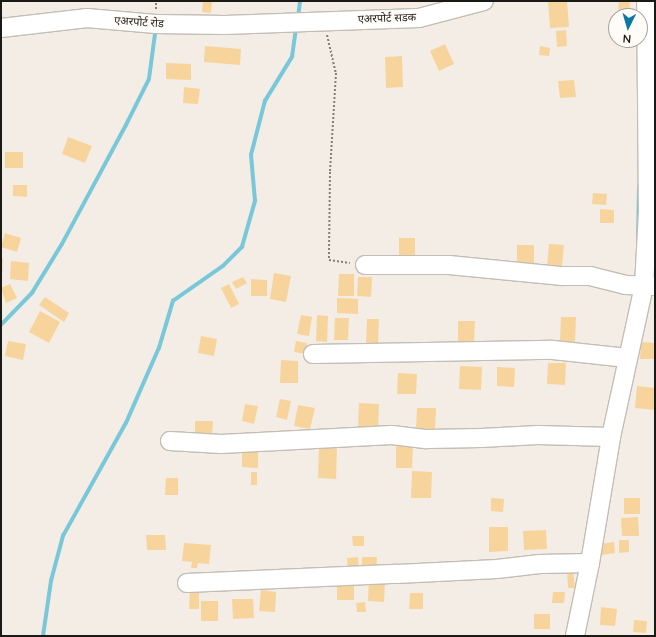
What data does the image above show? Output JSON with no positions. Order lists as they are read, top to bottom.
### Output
{
  "streets": {
    "street": ["एअरपोर्ट सडक", "एअरपोर्ट रोड"]
  },
  "crossings": [
    ["एअरपोर्ट सडक", "एअरपोर्ट रोड"]
  ],
  "north": "bottom"
}
